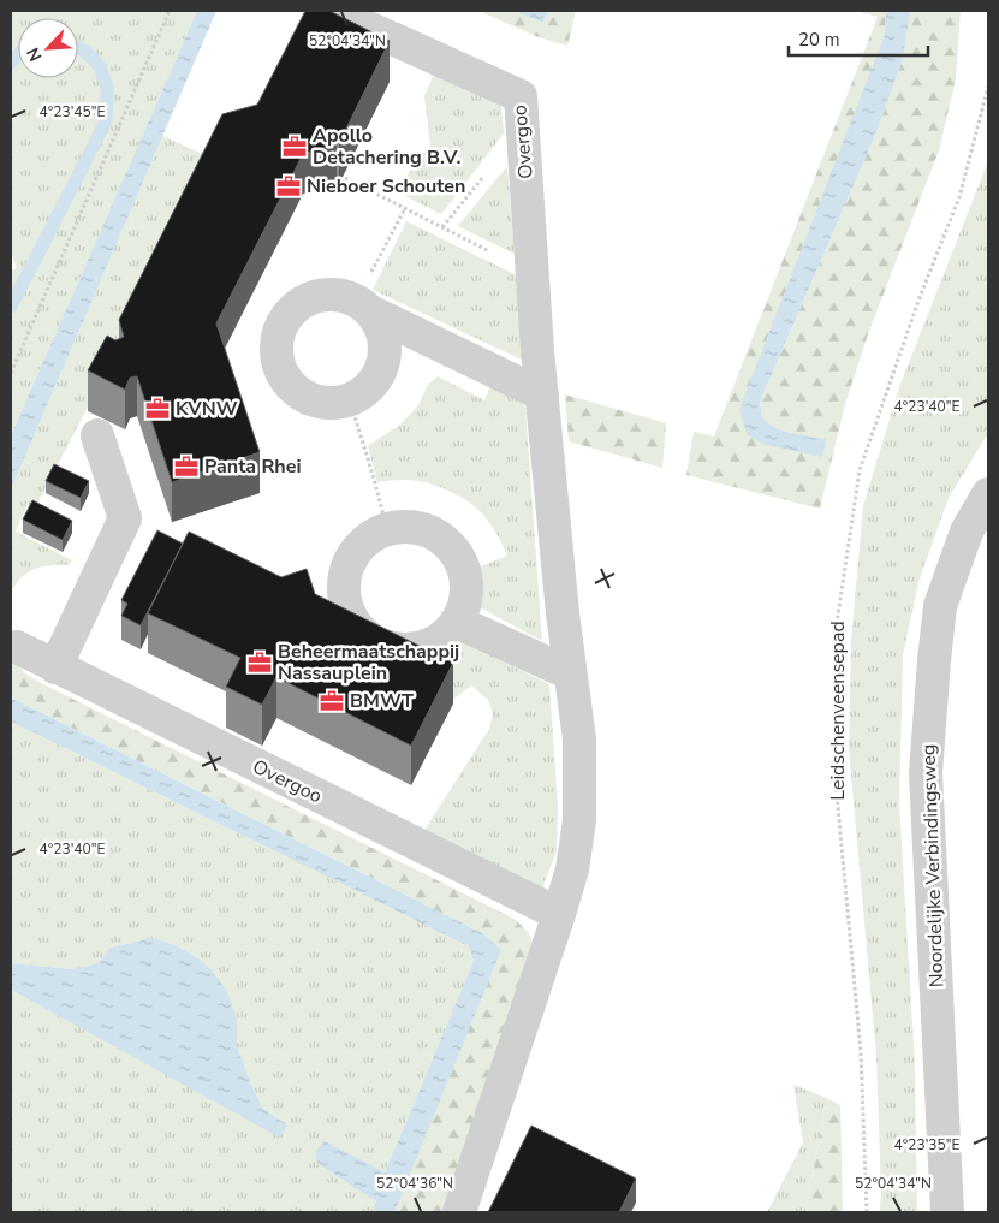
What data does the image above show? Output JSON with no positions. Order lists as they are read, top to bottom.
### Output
{
  "streets": {
    "street": ["Overgoo", "Noordelijke Verbindingsweg"],
    "path": ["Leidschenveensepad"]
  },
  "places": {
    "office": [
      "Apollo Detachering B.V.",
      "Nieboer Schouten",
      "KVNW",
      "Panta Rhei",
      "Beheermaatschappij Nassauplein",
      "BMWT"
    ]
  },
  "scale_bar": "20 m",
  "north": "bottom left",
  "coordinates": [
    "52°04'34\"N",
    "4°23'45\"E",
    "4°23'40\"E",
    "4°23'35\"E",
    "52°04'36\"N"
  ]
}
